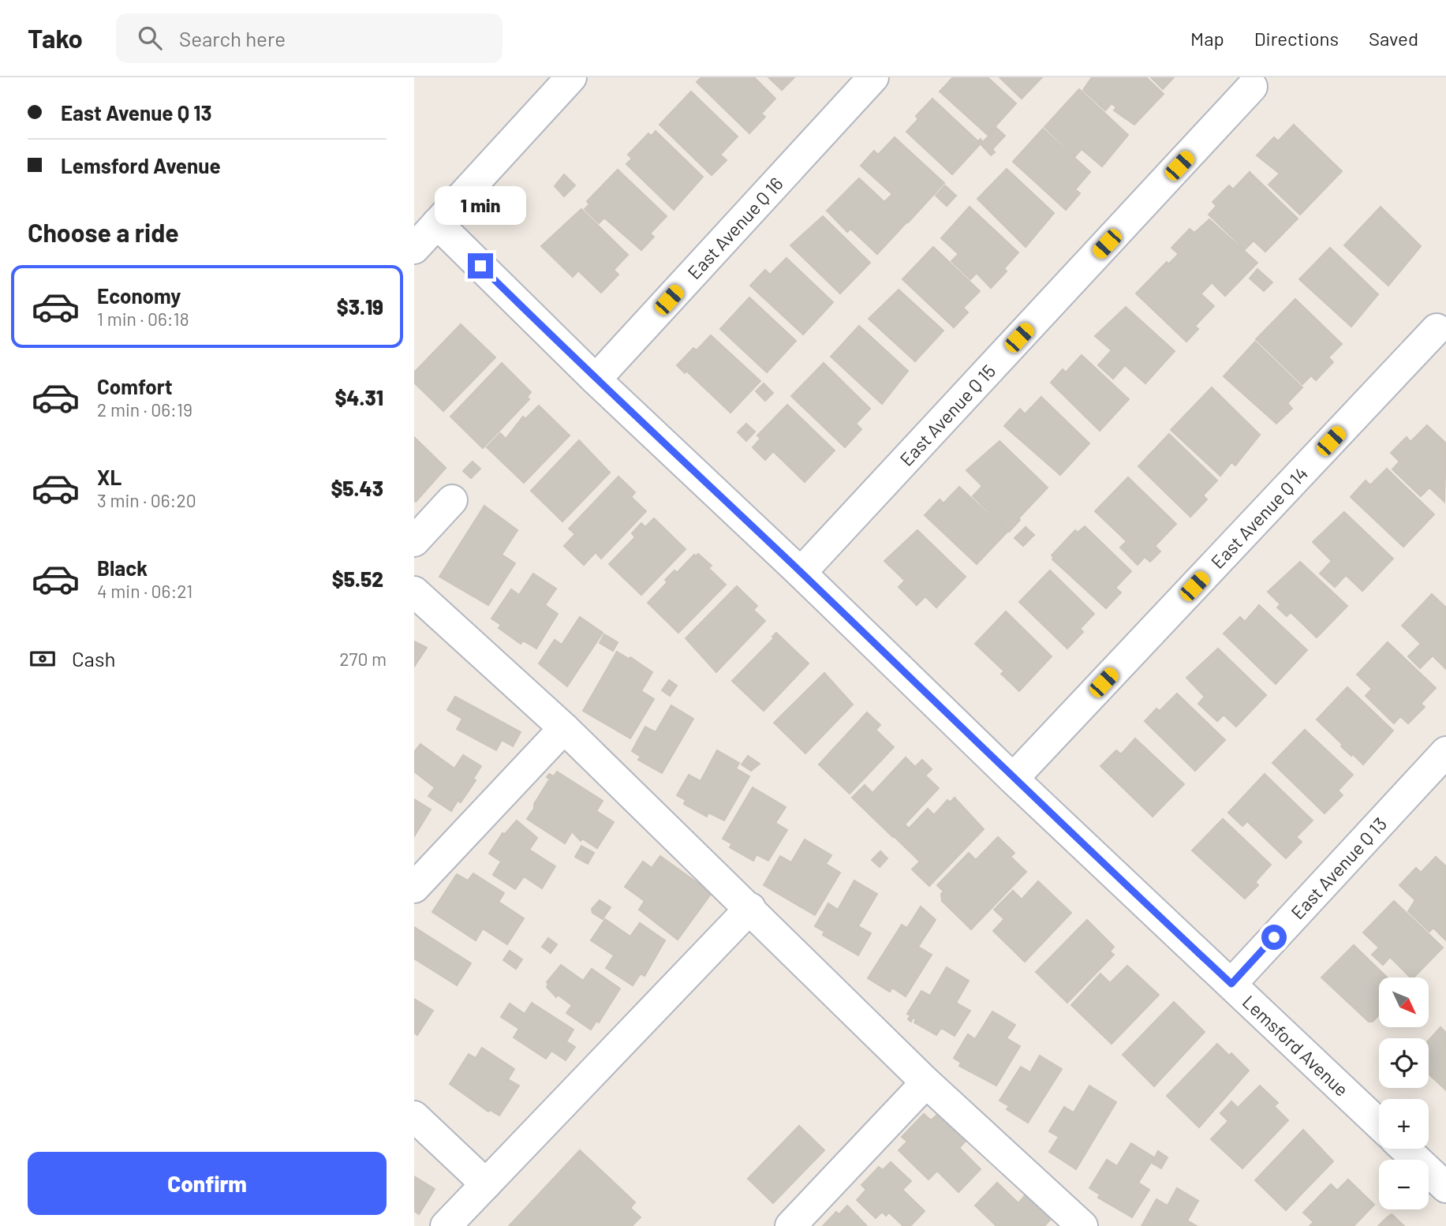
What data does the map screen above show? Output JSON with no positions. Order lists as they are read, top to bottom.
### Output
{
  "streets": {
    "street": [
      "East Avenue Q 16",
      "East Avenue Q 15",
      "East Avenue Q 14",
      "East Avenue Q 13",
      "Lemsford Avenue"
    ]
  },
  "crossings": [
    ["East Avenue Q 16", "Lemsford Avenue"],
    ["East Avenue Q 15", "Lemsford Avenue"],
    ["East Avenue Q 14", "Lemsford Avenue"],
    ["East Avenue Q 13", "Lemsford Avenue"]
  ],
  "north": "bottom right",
  "page": {
    "header": "Tako",
    "search": "Search here",
    "nav": ["Map", "Directions", "Saved"],
    "banner": ["East Avenue Q 13", "Lemsford Avenue"],
    "bubble": "1 min",
    "heading": "Choose a ride",
    "list": [
      {
        "name": "Economy",
        "note": "1 min · 06:18",
        "value": "$3.19"
      },
      {
        "name": "Comfort",
        "note": "2 min · 06:19",
        "value": "$4.31"
      },
      {
        "name": "XL",
        "note": "3 min · 06:20",
        "value": "$5.43"
      },
      {
        "name": "Black",
        "note": "4 min · 06:21",
        "value": "$5.52"
      }
    ],
    "pay": ["Cash", "270 m"],
    "map_buttons": ["+", "−"],
    "buttons": "Confirm"
  }
}
